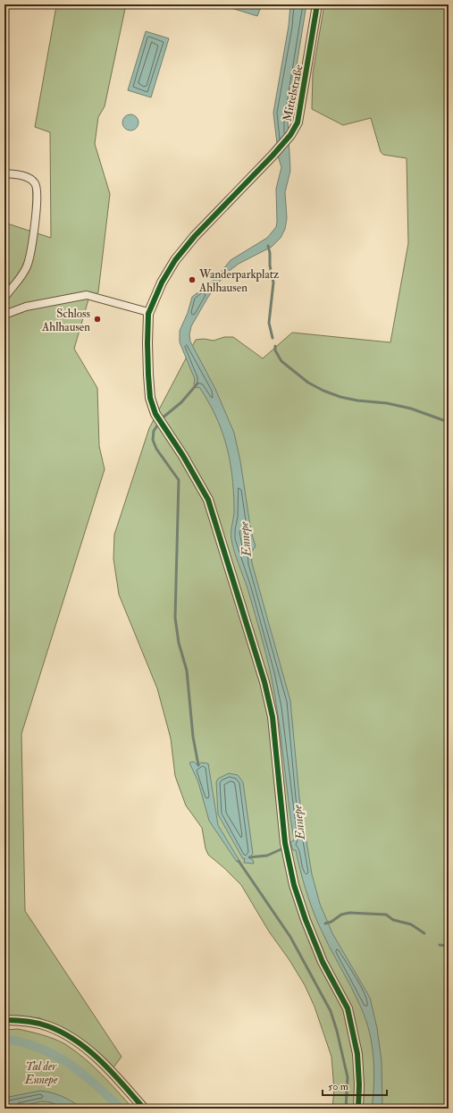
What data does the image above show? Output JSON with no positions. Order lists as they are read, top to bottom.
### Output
{
  "streets": {
    "street": ["Mittelstraße"]
  },
  "water": ["Ennepe"],
  "parks": ["Tal der Ennepe"],
  "places": ["Wanderparkplatz Ahlhausen", "Schloss Ahlhausen"],
  "scale_bar": "50 m"
}
